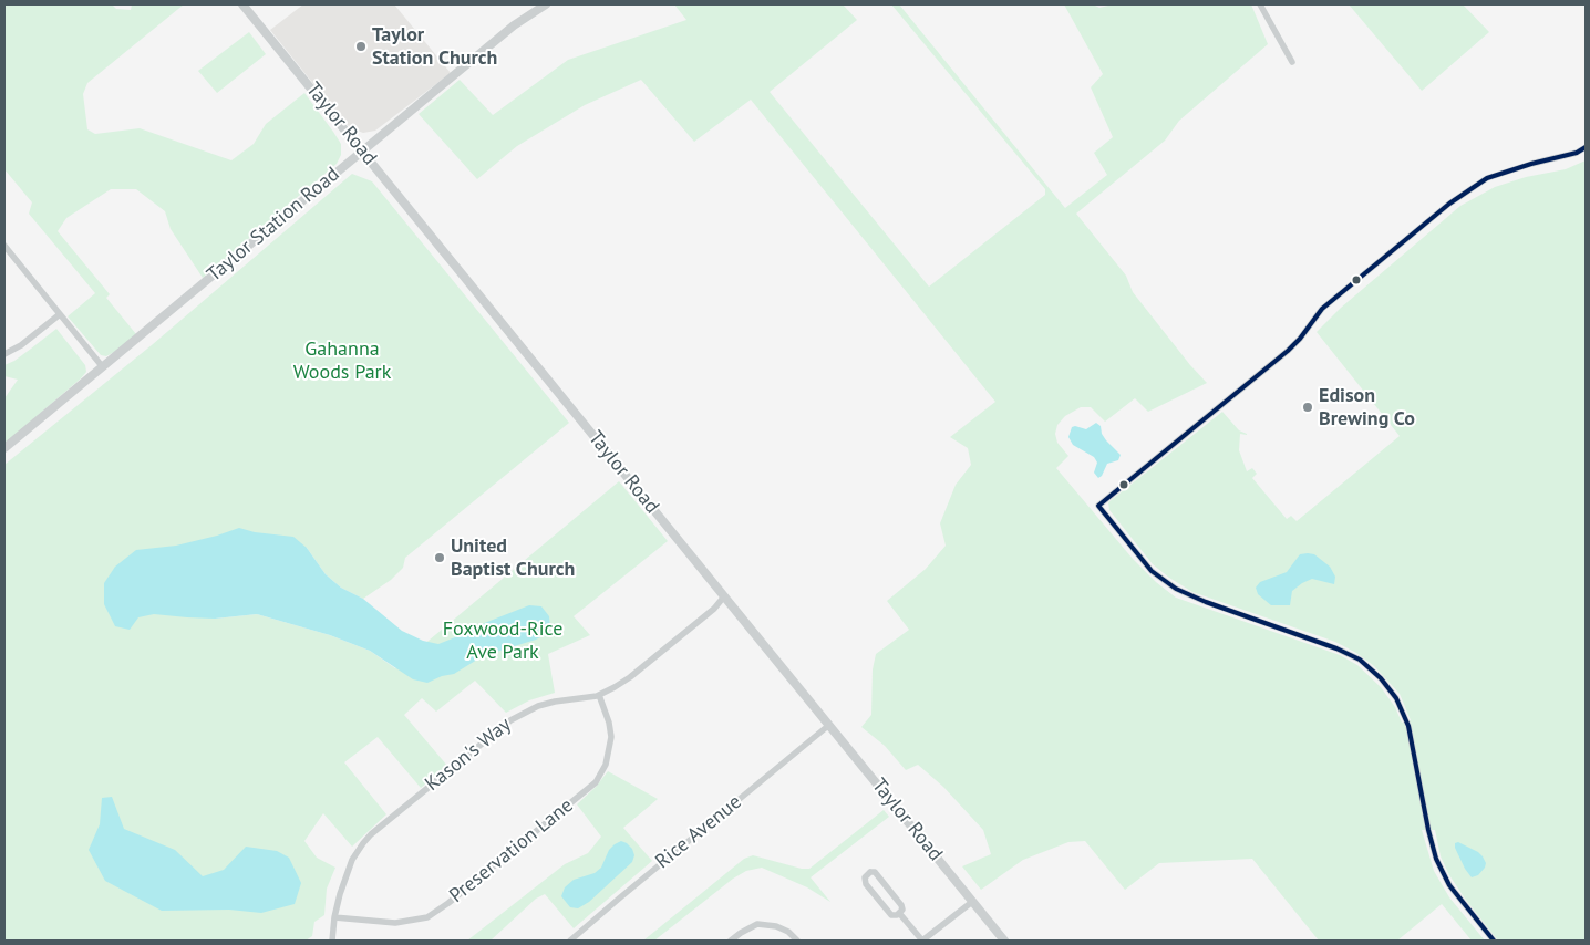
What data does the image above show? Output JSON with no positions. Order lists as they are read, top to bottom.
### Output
{
  "streets": {
    "main road": ["Taylor Road", "Taylor Station Road"],
    "street": ["Kason's Way", "Rice Avenue", "Preservation Lane"]
  },
  "crossings": [
    ["Taylor Road", "Taylor Station Road"],
    ["Taylor Road", "Kason's Way"],
    ["Taylor Road", "Rice Avenue"],
    ["Kason's Way", "Preservation Lane"]
  ],
  "parks": ["Gahanna Woods Park", "Foxwood-Rice Ave Park"],
  "places": ["Taylor Station Church", "Edison Brewing Co", "United Baptist Church"]
}
